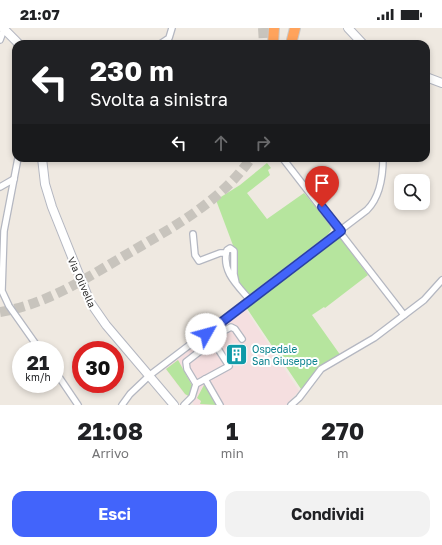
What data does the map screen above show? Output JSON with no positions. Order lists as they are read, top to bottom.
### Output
{
  "streets": {
    "main road": ["Via Olivella"]
  },
  "places": {
    "building": ["Ospedale San Giuseppe"]
  },
  "page": {
    "status": "21:07",
    "turn": ["230 m", "Svolta a sinistra"],
    "speed": "21 km/h",
    "limit": "30",
    "eta": [
      "21:08",
      "Arrivo",
      "1",
      "min",
      "270",
      "m"
    ],
    "buttons": ["Esci", "Condividi"]
  }
}
